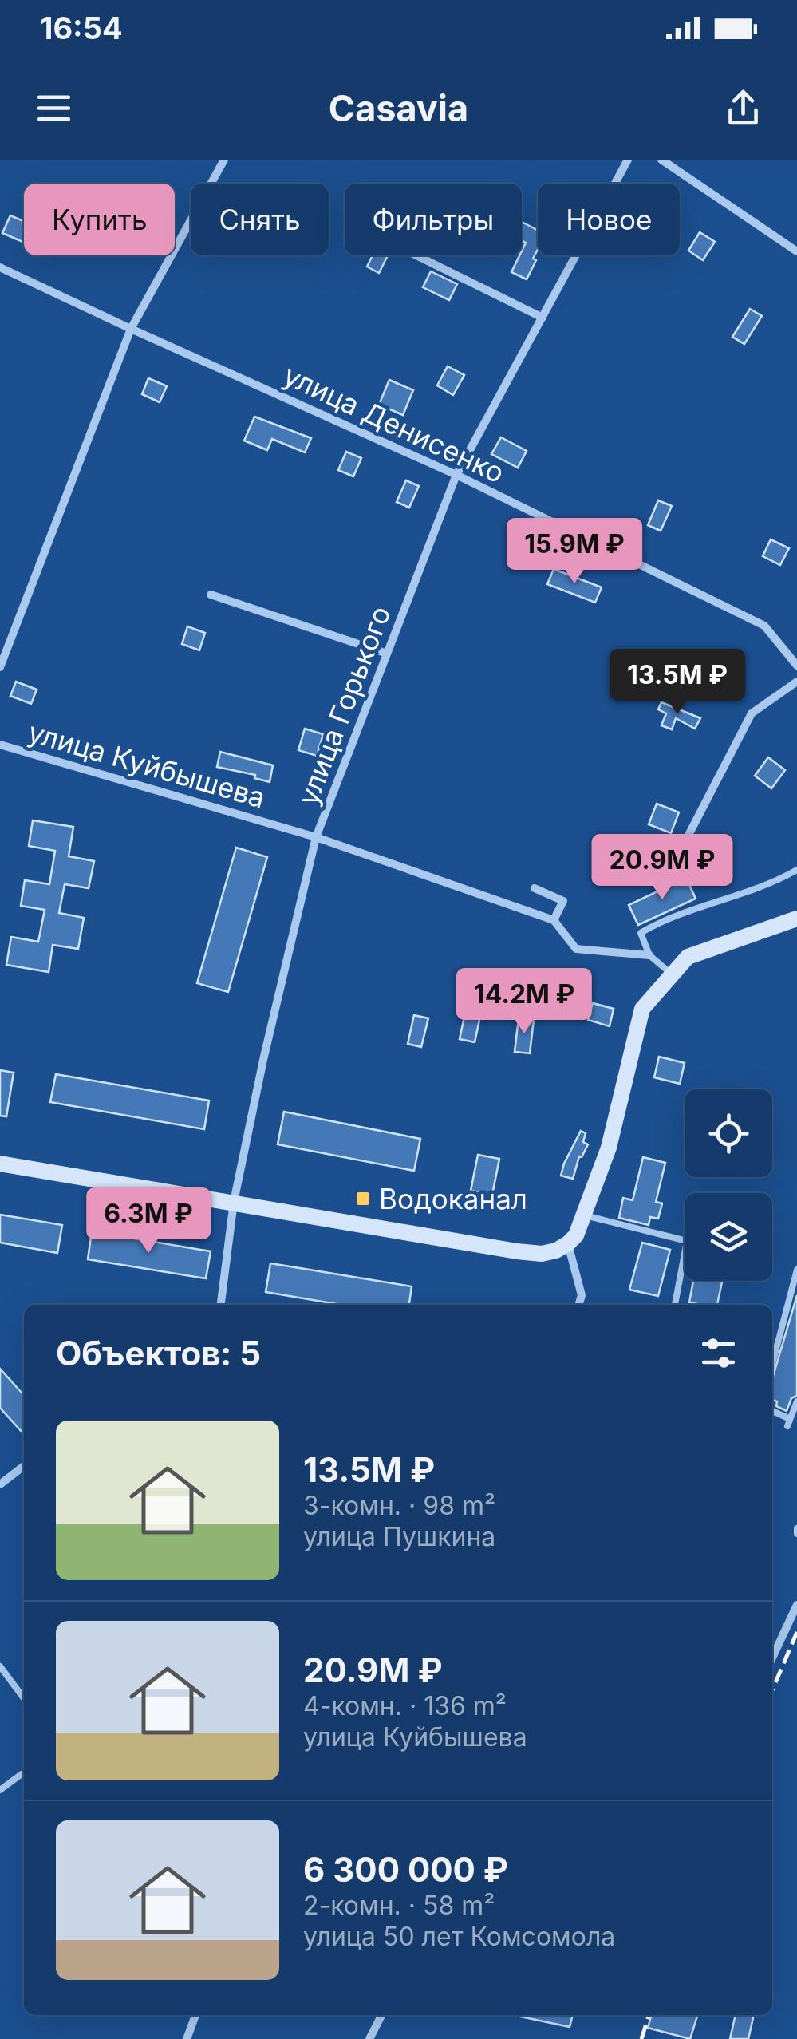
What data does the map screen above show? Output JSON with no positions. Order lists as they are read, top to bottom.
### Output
{
  "streets": {
    "street": ["улица Денисенко", "улица Горького", "улица Куйбышева"]
  },
  "crossings": [
    ["улица Денисенко", "улица Горького"],
    ["улица Горького", "улица Куйбышева"]
  ],
  "places": {
    "transit": ["Водоканал"]
  },
  "page": {
    "status": "16:54",
    "header": "Casavia",
    "chip": [
      "Купить",
      "Снять",
      "Фильтры",
      "Новое"
    ],
    "price": [
      "15.9M ₽",
      "13.5M ₽",
      "20.9M ₽",
      "14.2M ₽",
      "6.3M ₽"
    ],
    "heading": "Объектов: 5",
    "list": [
      {
        "name": "13.5M ₽",
        "note": "3-комн. · 98 m² · улица Пушкина"
      },
      {
        "name": "20.9M ₽",
        "note": "4-комн. · 136 m² · улица Куйбышева"
      },
      {
        "name": "6 300 000 ₽",
        "note": "2-комн. · 58 m² · улица 50 лет Комсомола"
      }
    ]
  }
}
